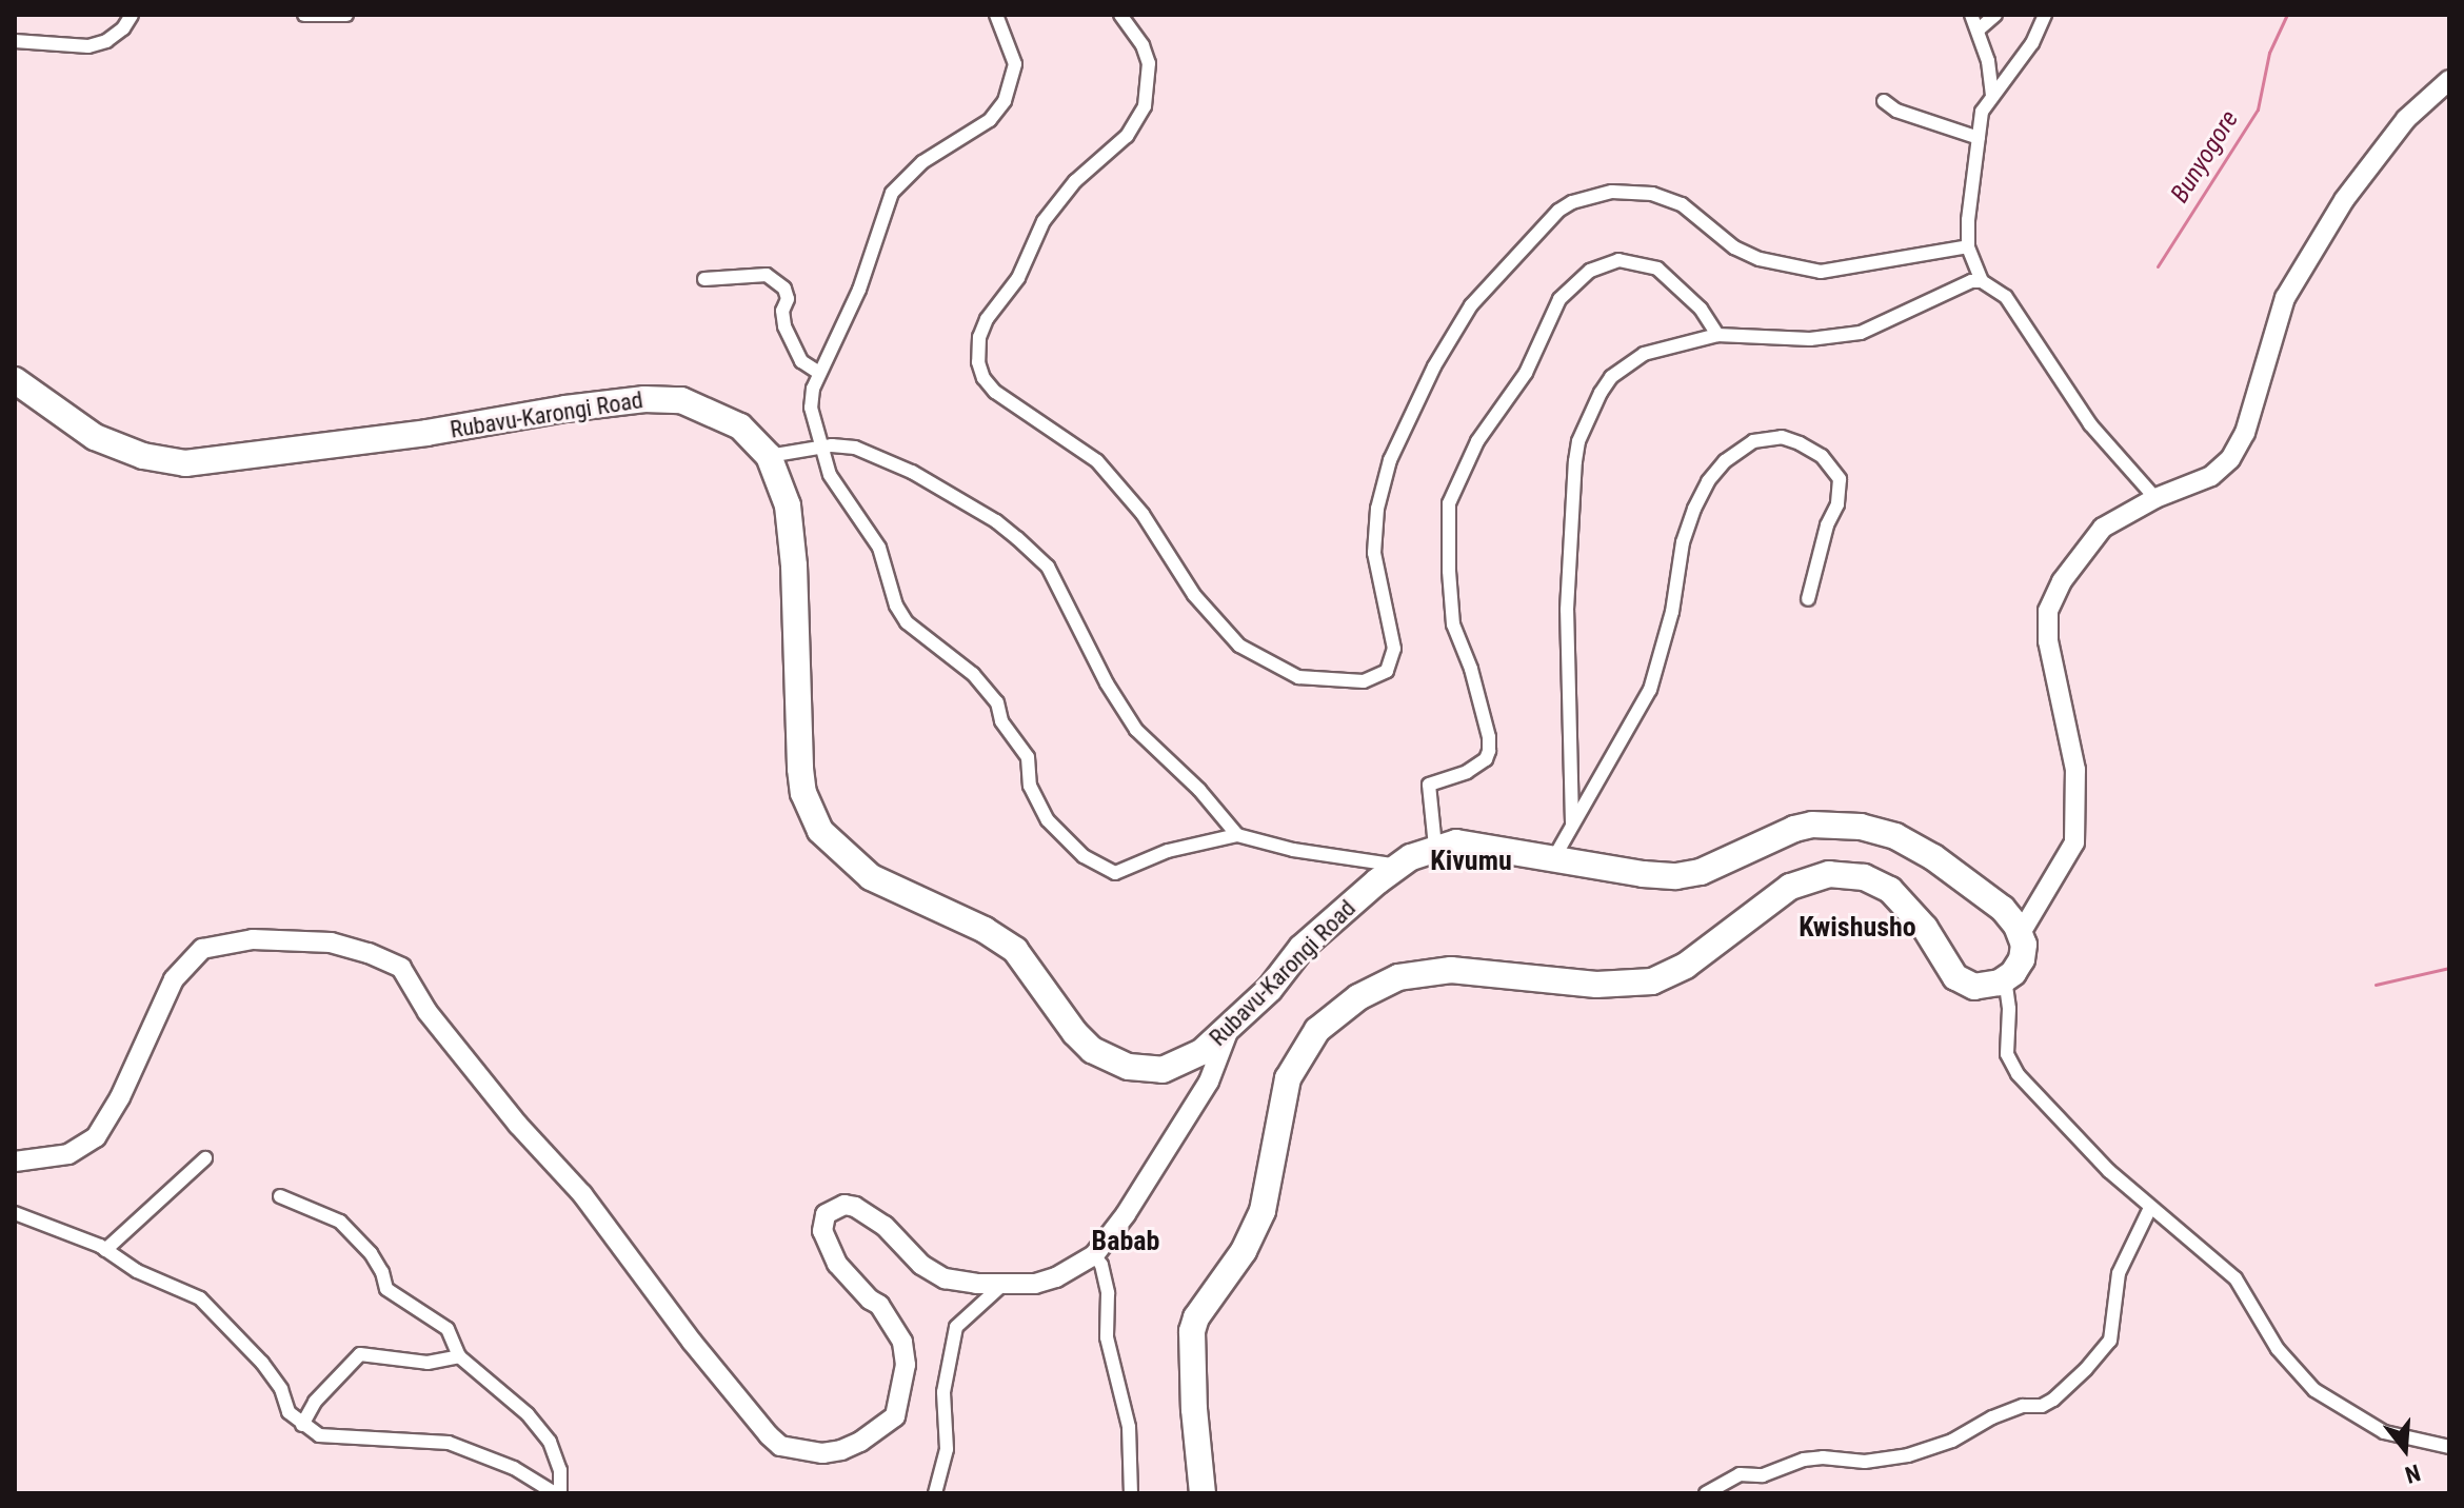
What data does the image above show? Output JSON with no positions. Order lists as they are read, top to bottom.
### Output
{
  "streets": {
    "highway": ["Rubavu-Karongi Road"]
  },
  "districts": ["Kivumu", "Kwishusho", "Babab"],
  "water": ["Bunyogore"],
  "north": "bottom"
}
